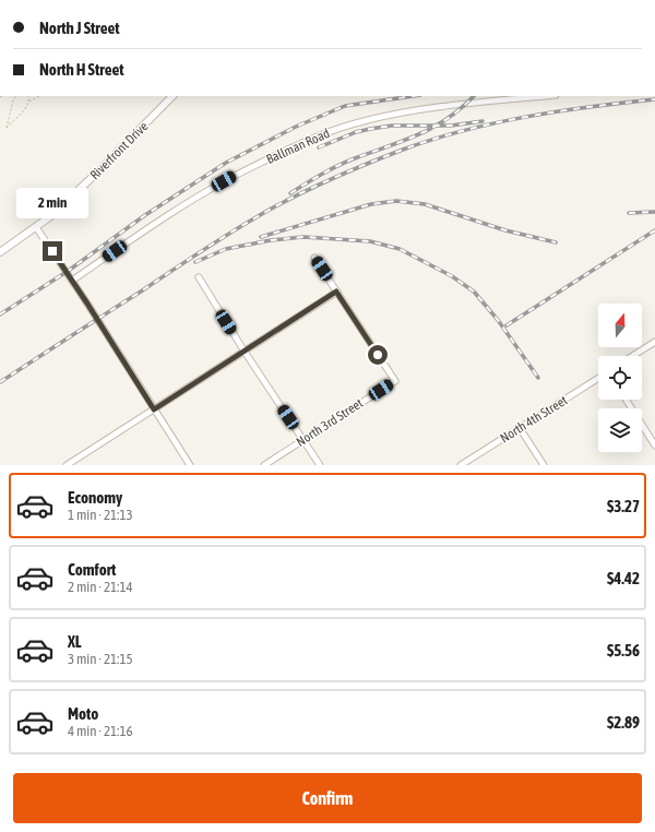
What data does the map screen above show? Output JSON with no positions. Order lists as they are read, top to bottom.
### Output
{
  "streets": {
    "street": [
      "Ballman Road",
      "Riverfront Drive",
      "North 4th Street",
      "North 3rd Street"
    ]
  },
  "north": "top",
  "page": {
    "banner": ["North J Street", "North H Street"],
    "bubble": "2 min",
    "list": [
      {
        "name": "Economy",
        "note": "1 min · 21:13",
        "value": "$3.27"
      },
      {
        "name": "Comfort",
        "note": "2 min · 21:14",
        "value": "$4.42"
      },
      {
        "name": "XL",
        "note": "3 min · 21:15",
        "value": "$5.56"
      },
      {
        "name": "Moto",
        "note": "4 min · 21:16",
        "value": "$2.89"
      }
    ],
    "buttons": "Confirm"
  }
}
